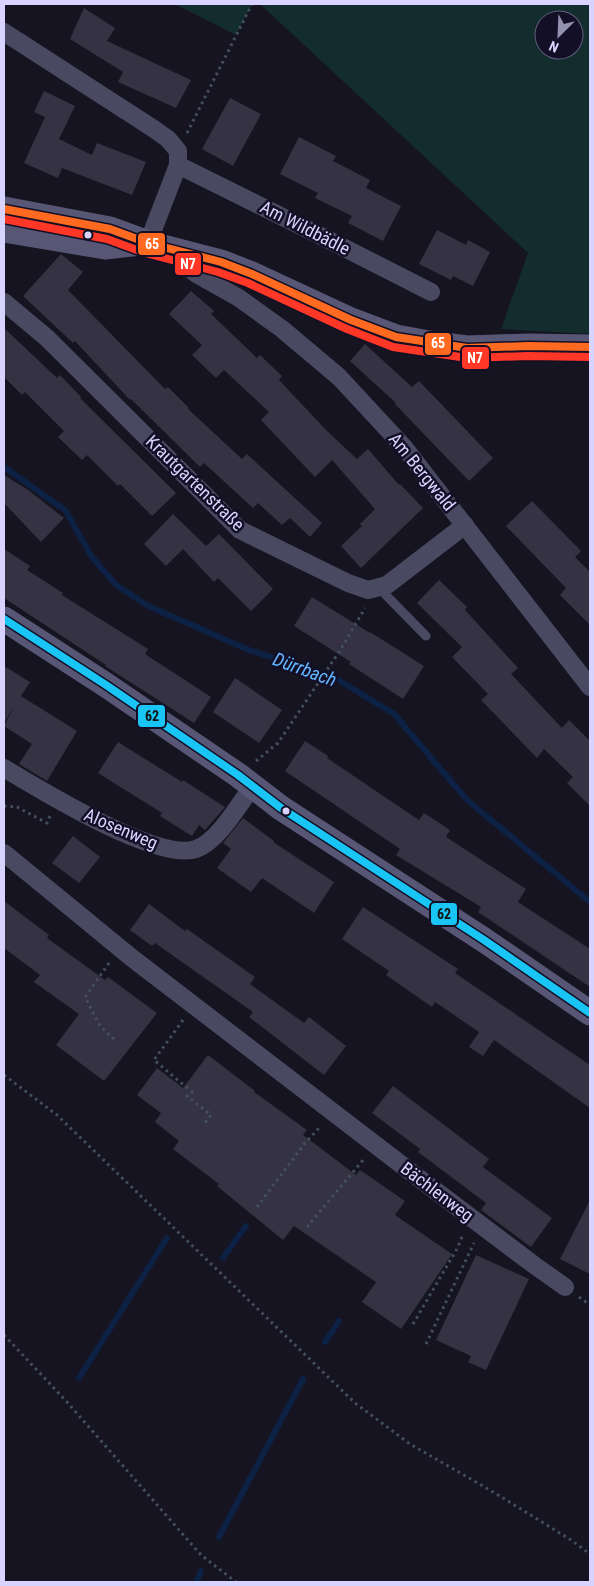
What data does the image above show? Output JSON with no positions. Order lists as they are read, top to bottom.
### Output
{
  "streets": {
    "street": [
      "Am Wildbädle",
      "Am Bergwald",
      "Krautgartenstraße",
      "Alosenweg",
      "Bächlenweg"
    ]
  },
  "water": ["Dürrbach"],
  "lines": ["transit line 65", "transit line N7", "transit line 62"],
  "north": "bottom left"
}
